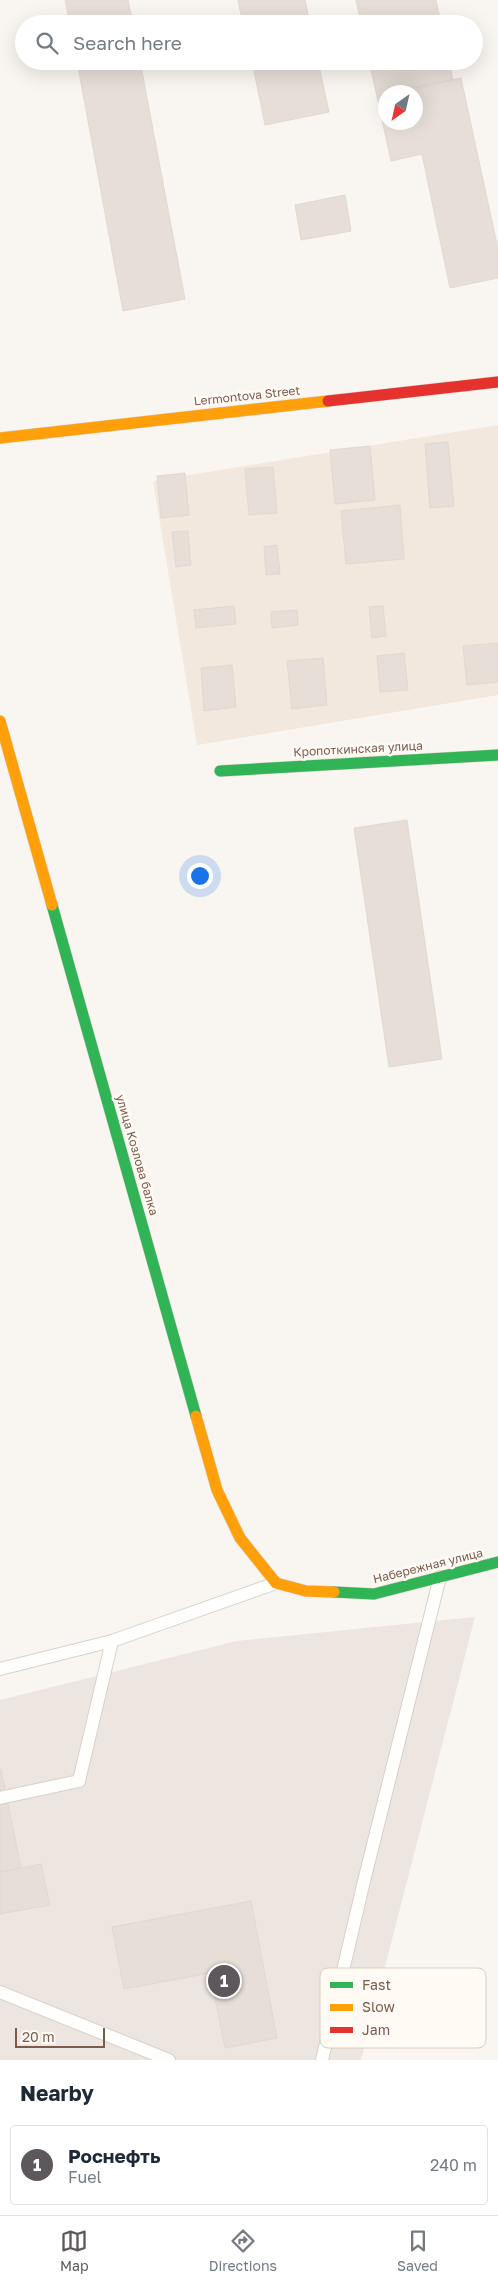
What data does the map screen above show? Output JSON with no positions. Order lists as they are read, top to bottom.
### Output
{
  "streets": {
    "main road": [
      "Lermontova Street",
      "Кропоткинская улица",
      "улица Козлова балка",
      "Набережная улица"
    ]
  },
  "crossings": [
    ["улица Козлова балка", "Набережная улица"]
  ],
  "legend": ["Fast", "Slow", "Jam"],
  "scale_bar": "20 m",
  "north": "bottom left",
  "page": {
    "search": "Search here",
    "pins": "1",
    "scale": "20 m",
    "heading": "Nearby",
    "list": [
      {
        "mark": "1",
        "name": "Роснефть",
        "note": "Fuel",
        "value": "240 m"
      }
    ],
    "nav": ["Map", "Directions", "Saved"]
  }
}
